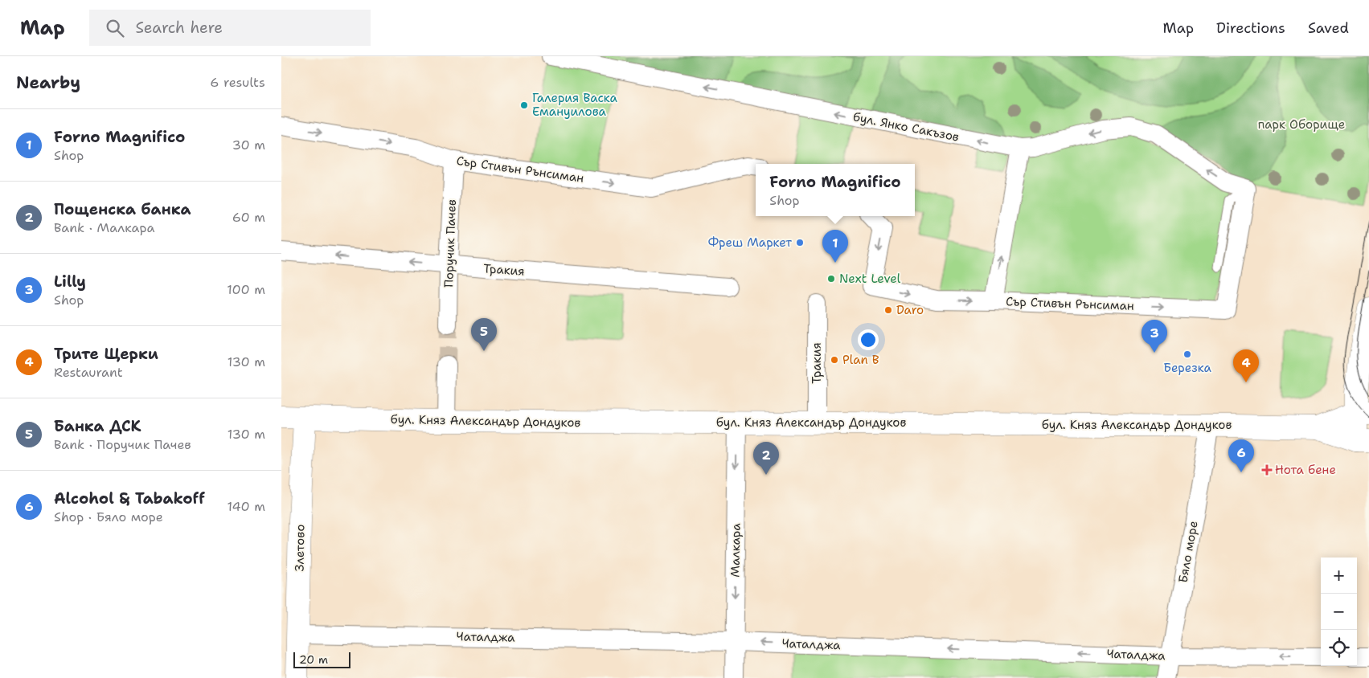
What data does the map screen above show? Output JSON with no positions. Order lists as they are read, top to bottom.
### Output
{
  "streets": {
    "main road": ["бул. Княз Александър Дондуков", "Злетово"],
    "street": [
      "бул. Янко Сакъзов",
      "Сър Стивън Рънсиман",
      "Поручик Пачев",
      "Тракия",
      "Малкара",
      "Бяло море",
      "Чаталджа"
    ]
  },
  "crossings": [
    ["бул. Янко Сакъзов", "Сър Стивън Рънсиман"],
    ["Сър Стивън Рънсиман", "Поручик Пачев"],
    ["Поручик Пачев", "Тракия"],
    ["Тракия", "бул. Княз Александър Дондуков"],
    ["бул. Княз Александър Дондуков", "Злетово"],
    ["бул. Княз Александър Дондуков", "Малкара"],
    ["бул. Княз Александър Дондуков", "Бяло море"],
    ["Злетово", "Чаталджа"],
    ["Малкара", "Чаталджа"],
    ["Бяло море", "Чаталджа"]
  ],
  "one_way": [
    "бул. Янко Сакъзов",
    "Сър Стивън Рънсиман",
    "Малкара",
    "Чаталджа"
  ],
  "parks": ["парк Оборище"],
  "places": {
    "other": [
      "Галерия Васка Емануилова",
      "Фреш Маркет",
      "Next Level",
      "Daro",
      "Березка",
      "Plan B"
    ],
    "health": ["Нота бене"]
  },
  "scale_bar": "20 m",
  "page": {
    "header": "Map",
    "search": "Search here",
    "nav": ["Map", "Directions", "Saved"],
    "heading": ["Nearby", "6 results"],
    "list": [
      {
        "mark": "1",
        "name": "Forno Magnifico",
        "note": "Shop",
        "value": "30 m"
      },
      {
        "mark": "2",
        "name": "Пощенска банка",
        "note": "Bank · Малкара",
        "value": "60 m"
      },
      {
        "mark": "3",
        "name": "Lilly",
        "note": "Shop",
        "value": "100 m"
      },
      {
        "mark": "4",
        "name": "Трите Щерки",
        "note": "Restaurant",
        "value": "130 m"
      },
      {
        "mark": "5",
        "name": "Банка ДСК",
        "note": "Bank · Поручик Пачев",
        "value": "130 m"
      },
      {
        "mark": "6",
        "name": "Alcohol & Tabakoff",
        "note": "Shop · Бяло море",
        "value": "140 m"
      }
    ],
    "popup": ["Forno Magnifico", "Shop"],
    "pins": [
      "1",
      "5",
      "3",
      "4",
      "6",
      "2"
    ],
    "map_buttons": ["+", "−"],
    "scale": "20 m"
  }
}
